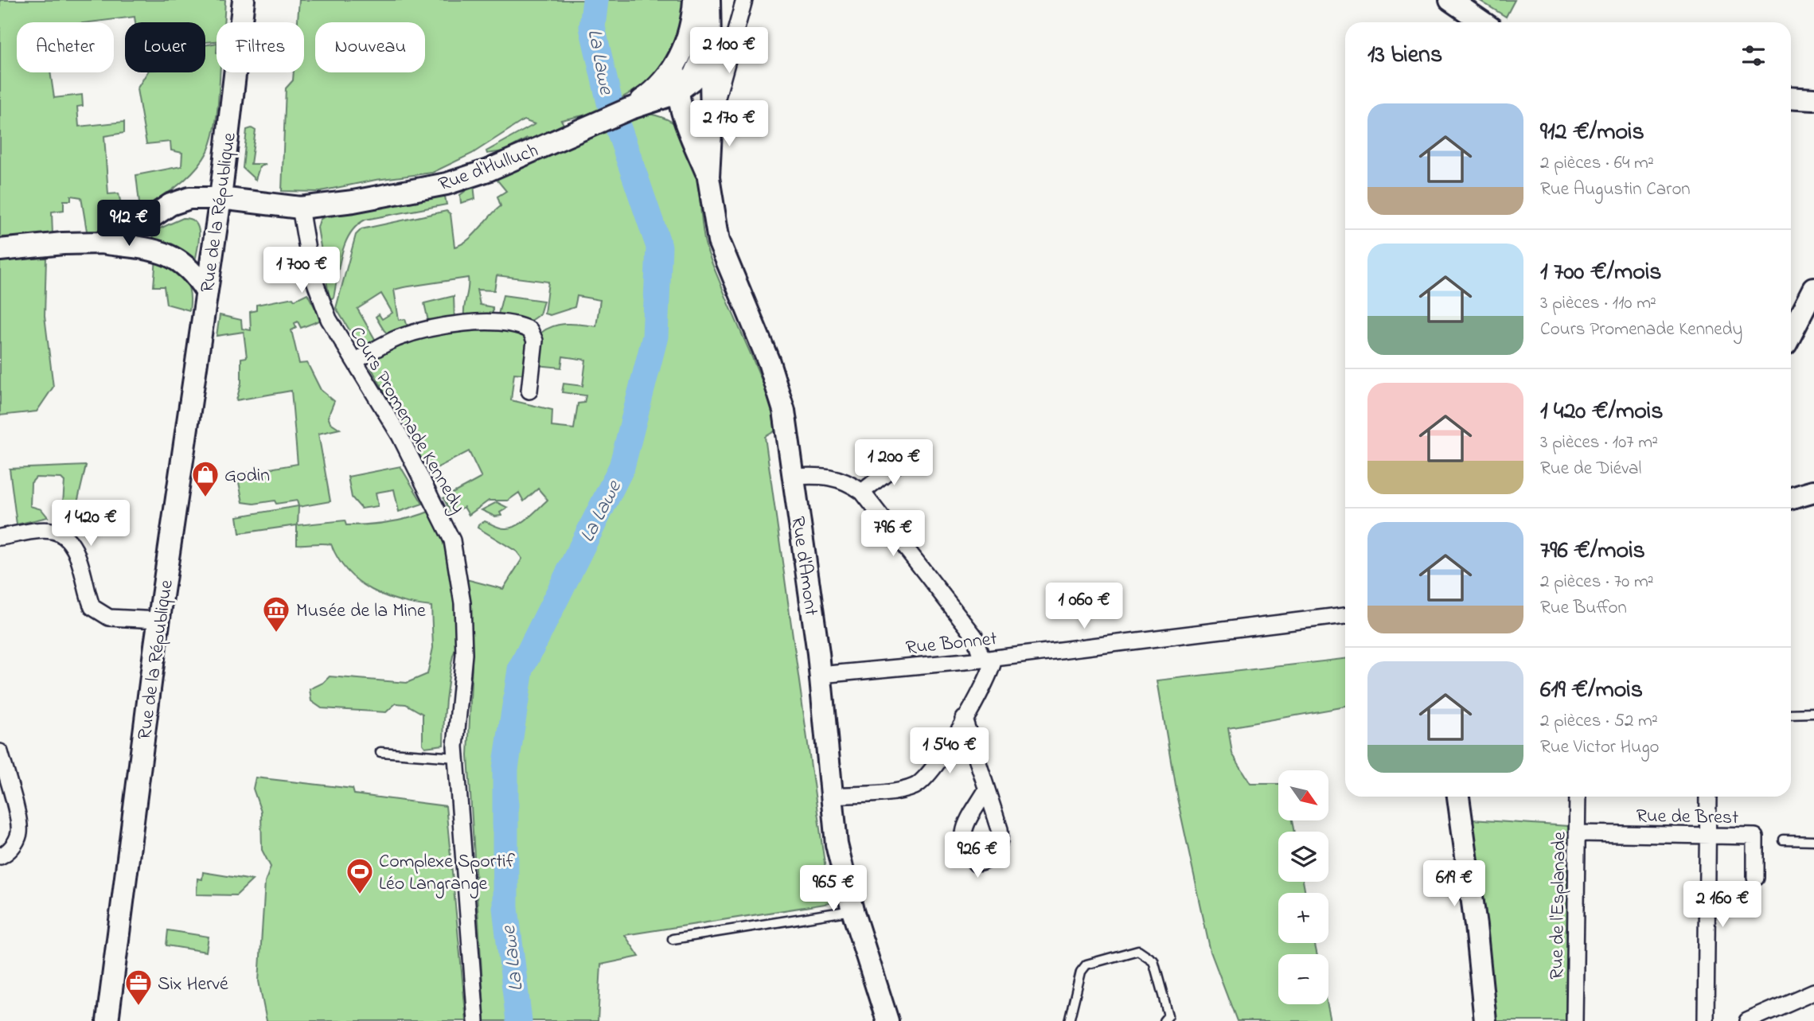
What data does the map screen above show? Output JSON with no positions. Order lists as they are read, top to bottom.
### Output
{
  "streets": {
    "street": [
      "Rue d'Hulluch",
      "Rue de la République",
      "Cours Promenade Kennedy",
      "Rue d'Amont",
      "Rue Bonnet",
      "Rue de Brest",
      "Rue de l'Esplanade"
    ]
  },
  "crossings": [
    ["Rue d'Hulluch", "Rue de la République"],
    ["Rue d'Hulluch", "Cours Promenade Kennedy"],
    ["Rue d'Amont", "Rue Bonnet"],
    ["Rue de Brest", "Rue de l'Esplanade"]
  ],
  "water": ["La Lawe"],
  "places": {
    "shop": ["Godin"],
    "museum": ["Musée de la Mine"],
    "sports": ["Complexe Sportif Léo Langrange"],
    "office": ["Six Hervé"]
  },
  "north": "bottom right",
  "page": {
    "chip": [
      "Acheter",
      "Louer",
      "Filtres",
      "Nouveau"
    ],
    "heading": "13 biens",
    "price": [
      "2 100 €",
      "2 170 €",
      "912 €",
      "1 700 €",
      "1 200 €",
      "1 420 €",
      "796 €",
      "1 060 €",
      "1 540 €",
      "926 €",
      "619 €",
      "965 €",
      "2 160 €"
    ],
    "list": [
      {
        "name": "912 €/mois",
        "note": "2 pièces · 64 m² · Rue Augustin Caron"
      },
      {
        "name": "1 700 €/mois",
        "note": "3 pièces · 110 m² · Cours Promenade Kennedy"
      },
      {
        "name": "1 420 €/mois",
        "note": "3 pièces · 107 m² · Rue de Diéval"
      },
      {
        "name": "796 €/mois",
        "note": "2 pièces · 70 m² · Rue Buffon"
      },
      {
        "name": "619 €/mois",
        "note": "2 pièces · 52 m² · Rue Victor Hugo"
      }
    ],
    "map_buttons": ["+", "−"]
  }
}
